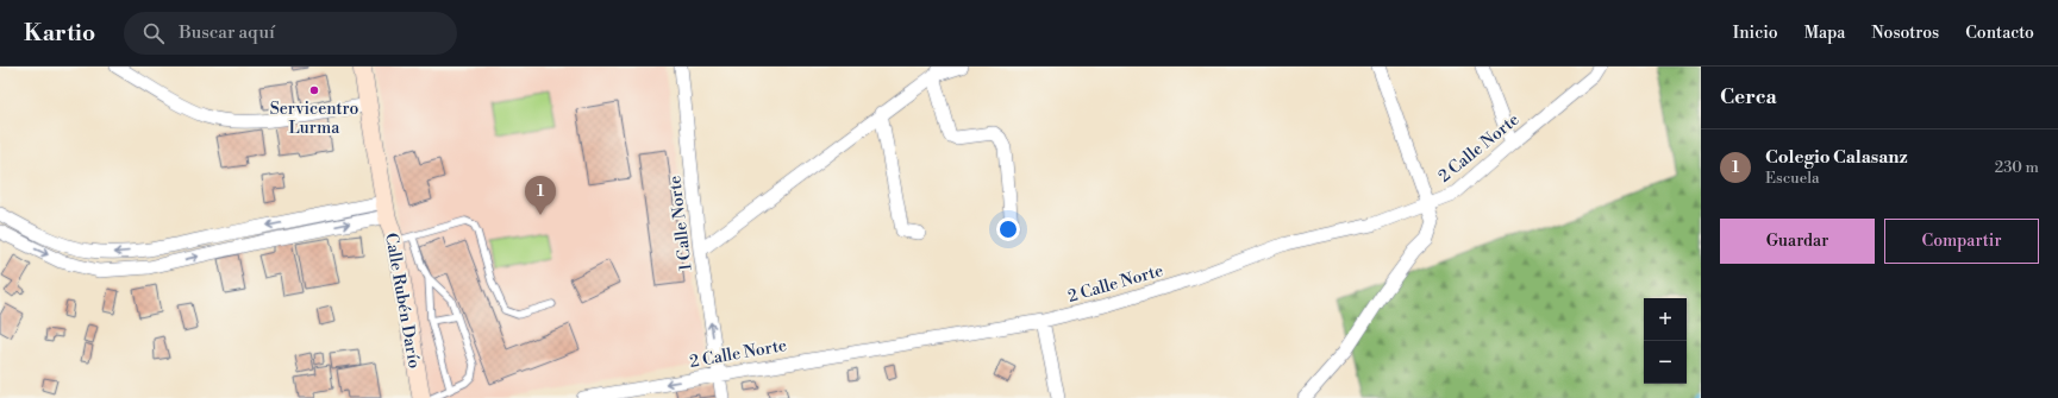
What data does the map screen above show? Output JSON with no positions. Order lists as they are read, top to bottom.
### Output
{
  "streets": {
    "street": ["2 Calle Norte", "1 Calle Norte", "Calle Rubén Darío"]
  },
  "crossings": [
    ["2 Calle Norte", "1 Calle Norte"]
  ],
  "one_way": ["1 Calle Norte"],
  "places": ["Servicentro Lurma"],
  "page": {
    "header": "Kartio",
    "search": "Buscar aquí",
    "nav": [
      "Inicio",
      "Mapa",
      "Nosotros",
      "Contacto"
    ],
    "heading": "Cerca",
    "list": [
      {
        "mark": "1",
        "name": "Colegio Calasanz",
        "note": "Escuela",
        "value": "230 m"
      }
    ],
    "pins": "1",
    "buttons": ["Guardar", "Compartir"],
    "map_buttons": ["+", "−"]
  }
}
